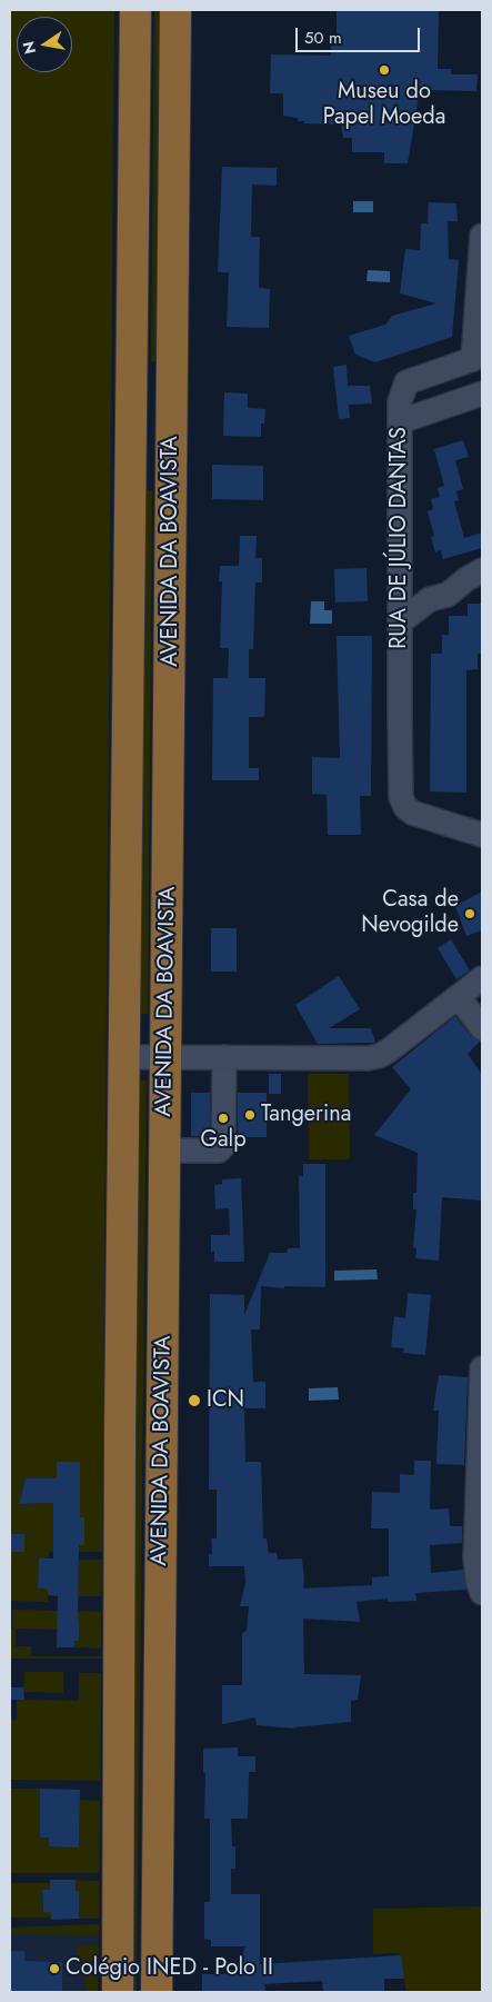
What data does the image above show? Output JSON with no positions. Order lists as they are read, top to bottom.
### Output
{
  "streets": {
    "main road": ["AVENIDA DA BOAVISTA"],
    "street": ["RUA DE JÚLIO DANTAS"]
  },
  "places": [
    "Museu do Papel Moeda",
    "Casa de Nevogilde",
    "Tangerina",
    "Galp",
    "ICN",
    "Colégio INED - Polo II"
  ],
  "scale_bar": "50 m",
  "north": "left"
}
